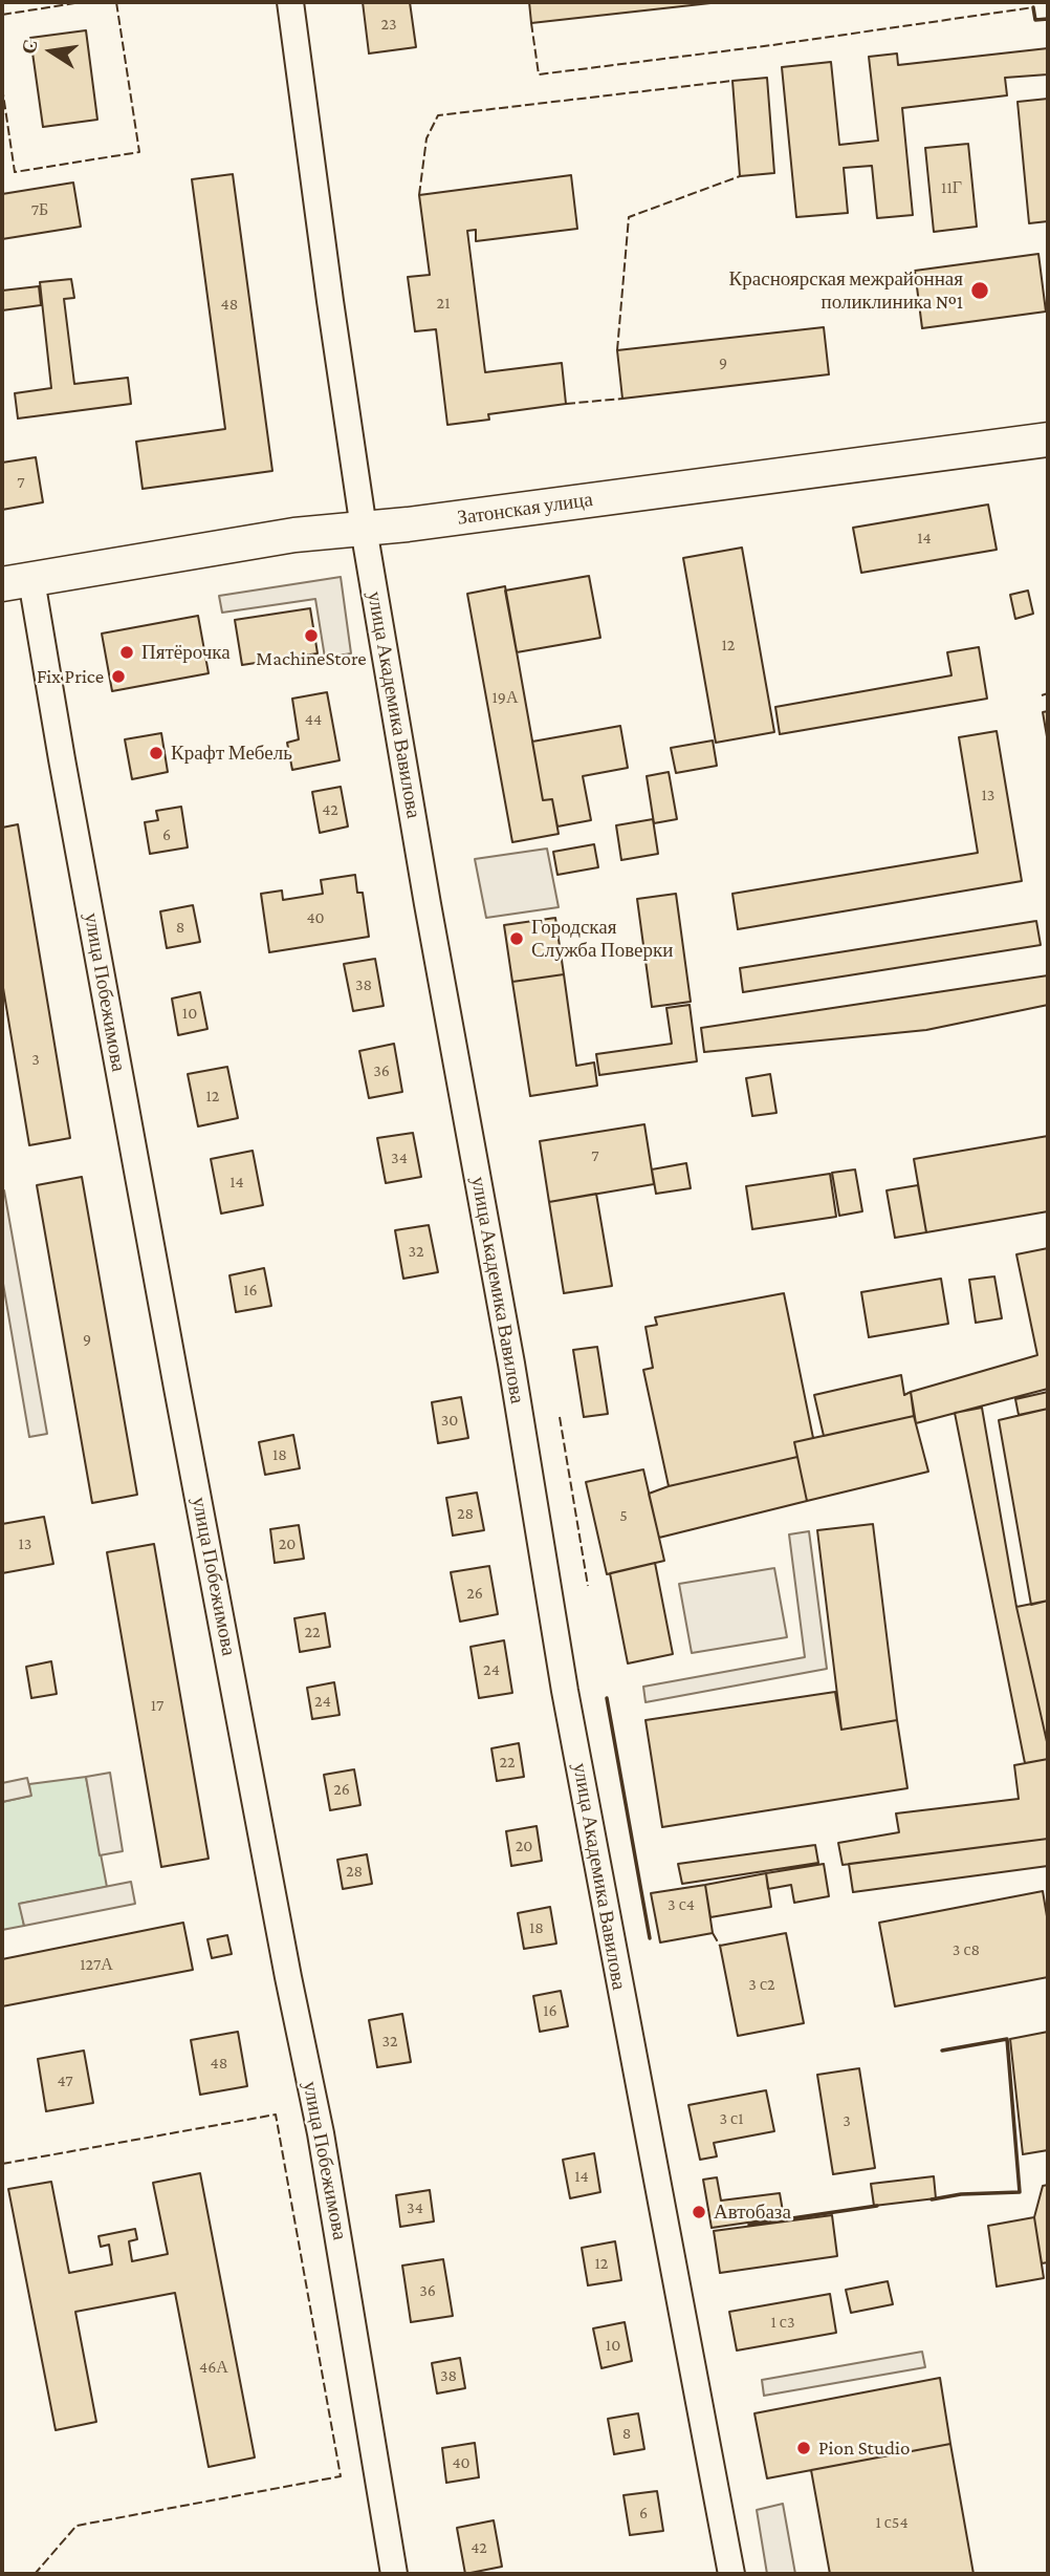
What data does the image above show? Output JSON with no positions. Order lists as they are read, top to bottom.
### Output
{
  "streets": {
    "main road": ["Затонская улица"],
    "street": ["улица Академика Вавилова", "улица Побежимова"]
  },
  "crossings": [
    ["Затонская улица", "улица Академика Вавилова"],
    ["Затонская улица", "улица Побежимова"]
  ],
  "places": [
    "Красноярская межрайонная поликлиника №1",
    "MachineStore",
    "Пятёрочка",
    "Fix Price",
    "Крафт Мебель",
    "Городская Служба Поверки",
    "Автобаза",
    "Pion Studio"
  ],
  "house_numbers": [
    "23",
    "11Г",
    "7Б",
    "21",
    "48",
    "9",
    "7",
    "14",
    "12",
    "19А",
    "44",
    "13",
    "42",
    "6",
    "40",
    "8",
    "38",
    "10",
    "3",
    "36",
    "12",
    "7",
    "34",
    "14",
    "32",
    "16",
    "9",
    "30",
    "18",
    "28",
    "5",
    "13",
    "20",
    "26",
    "22",
    "24",
    "24",
    "17",
    "22",
    "26",
    "20",
    "28",
    "3 с4",
    "18",
    "3 с8",
    "127А",
    "3 с2",
    "16",
    "32",
    "48",
    "47",
    "3 с1",
    "3",
    "14",
    "34",
    "12",
    "36",
    "1 с3",
    "10",
    "46А",
    "38",
    "8",
    "40",
    "6",
    "1 с54",
    "42"
  ],
  "north": "left"
}
